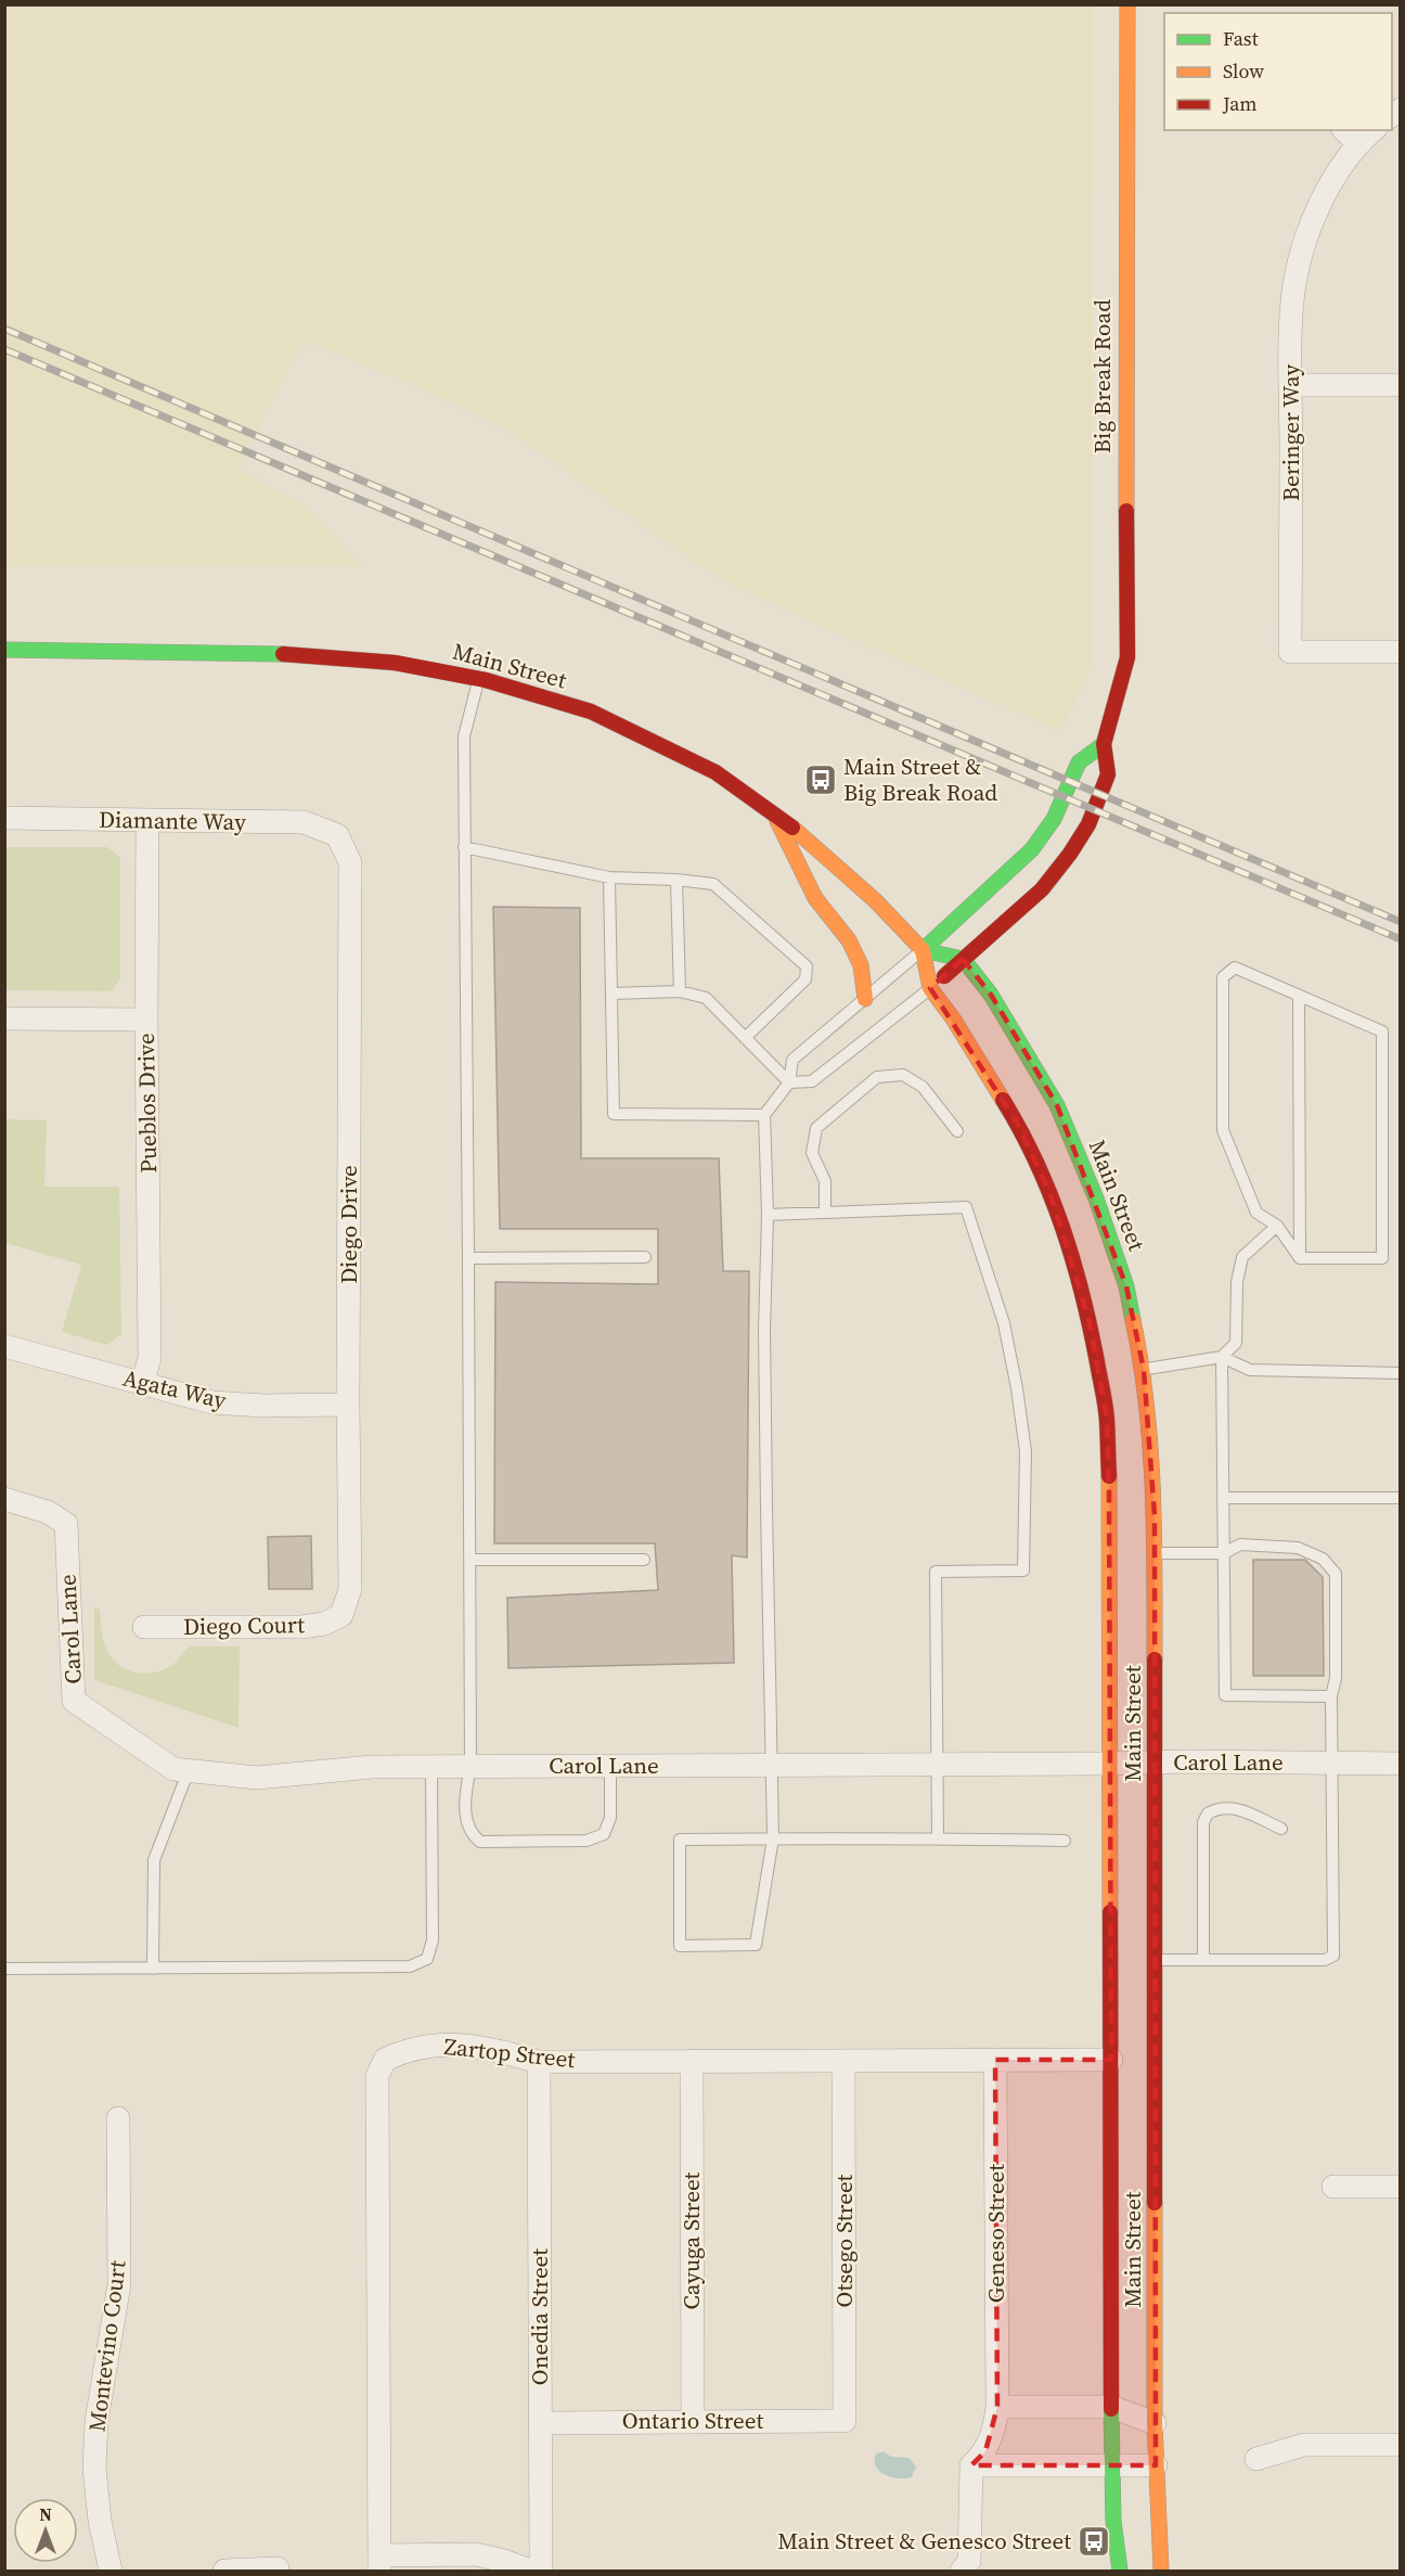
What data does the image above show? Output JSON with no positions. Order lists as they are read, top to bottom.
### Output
{
  "streets": {
    "main road": ["Big Break Road", "Main Street"],
    "street": [
      "Beringer Way",
      "Diamante Way",
      "Pueblos Drive",
      "Diego Drive",
      "Agata Way",
      "Diego Court",
      "Carol Lane",
      "Zartop Street",
      "Geneso Street",
      "Cayuga Street",
      "Otsego Street",
      "Onedia Street",
      "Montevino Court",
      "Ontario Street"
    ]
  },
  "crossings": [
    ["Big Break Road", "Main Street"],
    ["Main Street", "Carol Lane"],
    ["Main Street", "Zartop Street"],
    ["Diamante Way", "Pueblos Drive"],
    ["Diamante Way", "Diego Drive"],
    ["Pueblos Drive", "Agata Way"],
    ["Diego Drive", "Agata Way"],
    ["Diego Drive", "Diego Court"],
    ["Zartop Street", "Geneso Street"],
    ["Zartop Street", "Cayuga Street"],
    ["Zartop Street", "Otsego Street"],
    ["Zartop Street", "Onedia Street"],
    ["Cayuga Street", "Ontario Street"],
    ["Otsego Street", "Ontario Street"],
    ["Onedia Street", "Ontario Street"]
  ],
  "places": {
    "bus stop": ["Main Street & Big Break Road", "Main Street & Genesco Street"]
  },
  "legend": ["Fast", "Slow", "Jam"],
  "north": "top"
}
